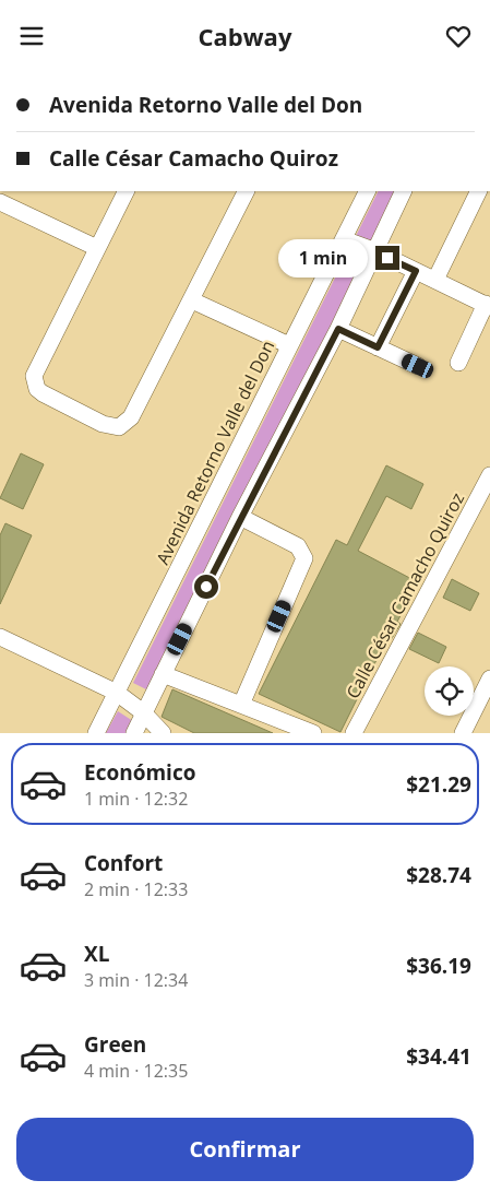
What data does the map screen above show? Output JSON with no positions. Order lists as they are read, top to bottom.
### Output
{
  "streets": {
    "street": ["Avenida Retorno Valle del Don", "Calle César Camacho Quiroz"]
  },
  "page": {
    "header": "Cabway",
    "banner": ["Avenida Retorno Valle del Don", "Calle César Camacho Quiroz"],
    "bubble": "1 min",
    "list": [
      {
        "name": "Económico",
        "note": "1 min · 12:32",
        "value": "$21.29"
      },
      {
        "name": "Confort",
        "note": "2 min · 12:33",
        "value": "$28.74"
      },
      {
        "name": "XL",
        "note": "3 min · 12:34",
        "value": "$36.19"
      },
      {
        "name": "Green",
        "note": "4 min · 12:35",
        "value": "$34.41"
      }
    ],
    "buttons": "Confirmar"
  }
}
